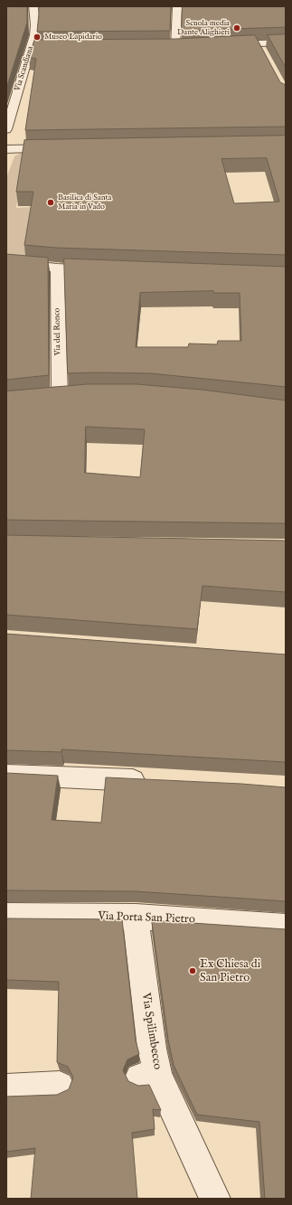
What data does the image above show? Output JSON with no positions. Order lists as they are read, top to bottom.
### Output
{
  "streets": {
    "street": [
      "Via Scandiana",
      "Via del Ronco",
      "Via Porta San Pietro",
      "Via Spilimbecco"
    ]
  },
  "crossings": [
    ["Via Porta San Pietro", "Via Spilimbecco"]
  ],
  "places": [
    "Scuola media Dante Alighieri",
    "Museo Lapidario",
    "Basilica di Santa Maria in Vado",
    "Ex Chiesa di San Pietro"
  ]
}
